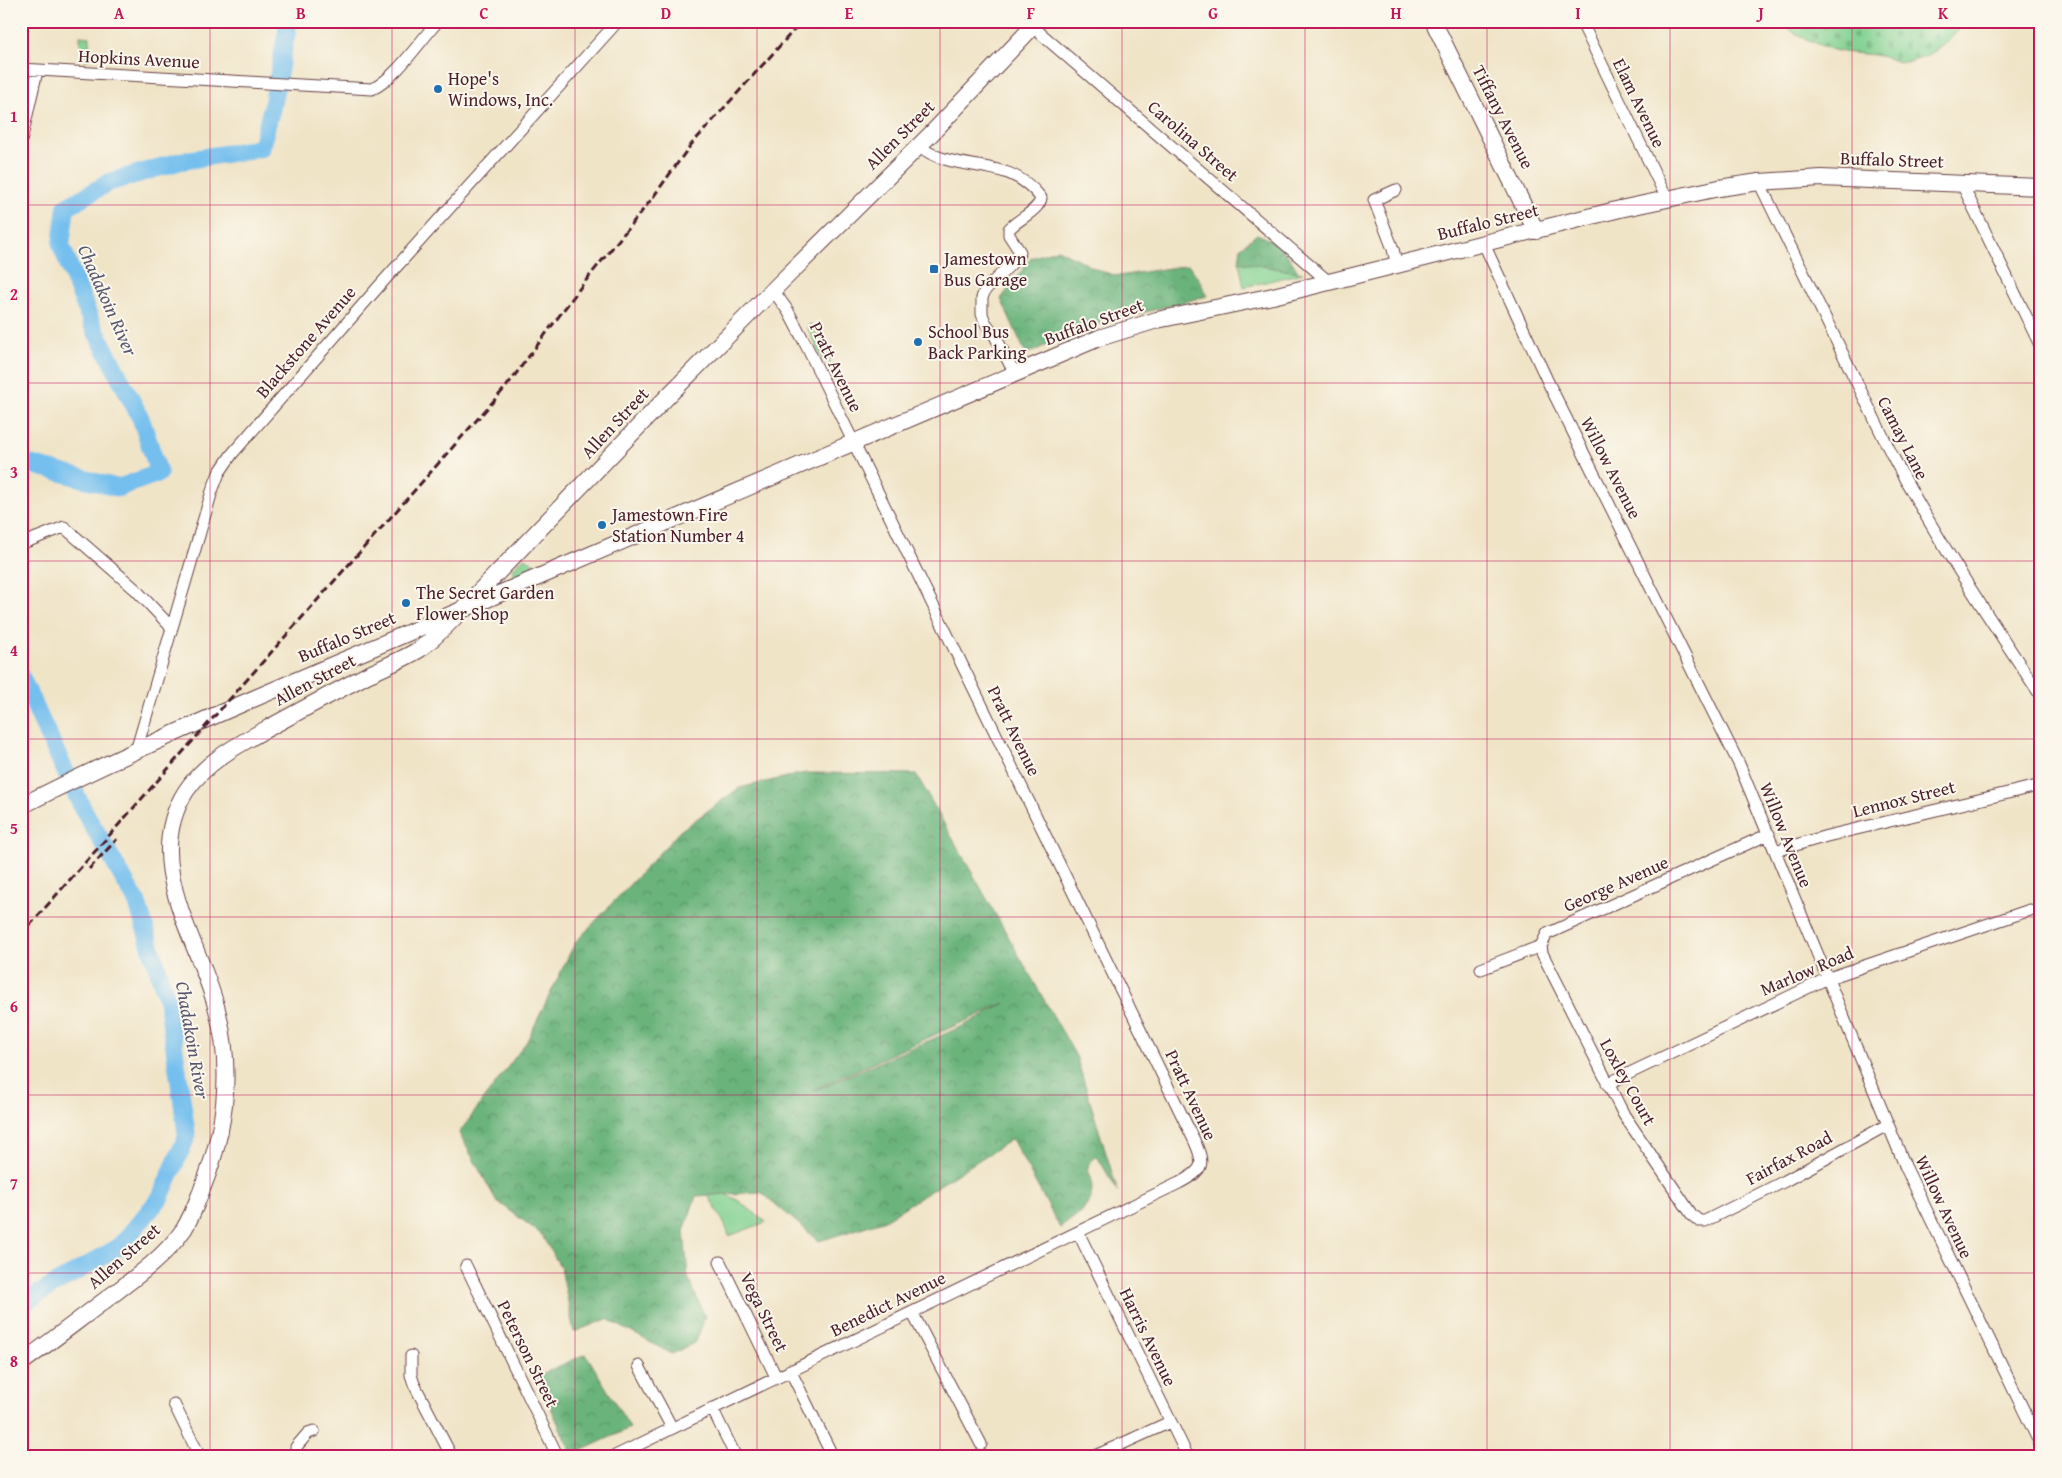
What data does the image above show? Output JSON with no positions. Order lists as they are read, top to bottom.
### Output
{
  "streets": {
    "street": [
      "Hopkins Avenue",
      "Elam Avenue",
      "Tiffany Avenue",
      "Allen Street",
      "Carolina Street",
      "Buffalo Street",
      "Blackstone Avenue",
      "Pratt Avenue",
      "Camay Lane",
      "Willow Avenue",
      "Lennox Street",
      "George Avenue",
      "Marlow Road",
      "Loxley Court",
      "Fairfax Road",
      "Benedict Avenue",
      "Vega Street",
      "Harris Avenue",
      "Peterson Street"
    ]
  },
  "crossings": [
    ["Elam Avenue", "Buffalo Street"],
    ["Tiffany Avenue", "Buffalo Street"],
    ["Allen Street", "Carolina Street"],
    ["Allen Street", "Buffalo Street"],
    ["Allen Street", "Pratt Avenue"],
    ["Carolina Street", "Buffalo Street"],
    ["Buffalo Street", "Blackstone Avenue"],
    ["Buffalo Street", "Pratt Avenue"],
    ["Buffalo Street", "Camay Lane"],
    ["Buffalo Street", "Willow Avenue"],
    ["Pratt Avenue", "Benedict Avenue"],
    ["Willow Avenue", "Lennox Street"],
    ["Willow Avenue", "George Avenue"],
    ["Willow Avenue", "Marlow Road"],
    ["Willow Avenue", "Fairfax Road"],
    ["George Avenue", "Loxley Court"],
    ["Marlow Road", "Loxley Court"],
    ["Loxley Court", "Fairfax Road"],
    ["Benedict Avenue", "Vega Street"],
    ["Benedict Avenue", "Harris Avenue"]
  ],
  "water": ["Chadakoin River"],
  "places": {
    "other": [
      "Hope's Windows, Inc.",
      "School Bus Back Parking",
      "Jamestown Fire Station Number 4",
      "The Secret Garden Flower Shop"
    ],
    "transit": ["Jamestown Bus Garage"]
  },
  "grid": {
    "columns": [
      "A",
      "B",
      "C",
      "D",
      "E",
      "F",
      "G",
      "H",
      "I",
      "J",
      "K"
    ],
    "rows": [
      "1",
      "2",
      "3",
      "4",
      "5",
      "6",
      "7",
      "8"
    ]
  }
}
